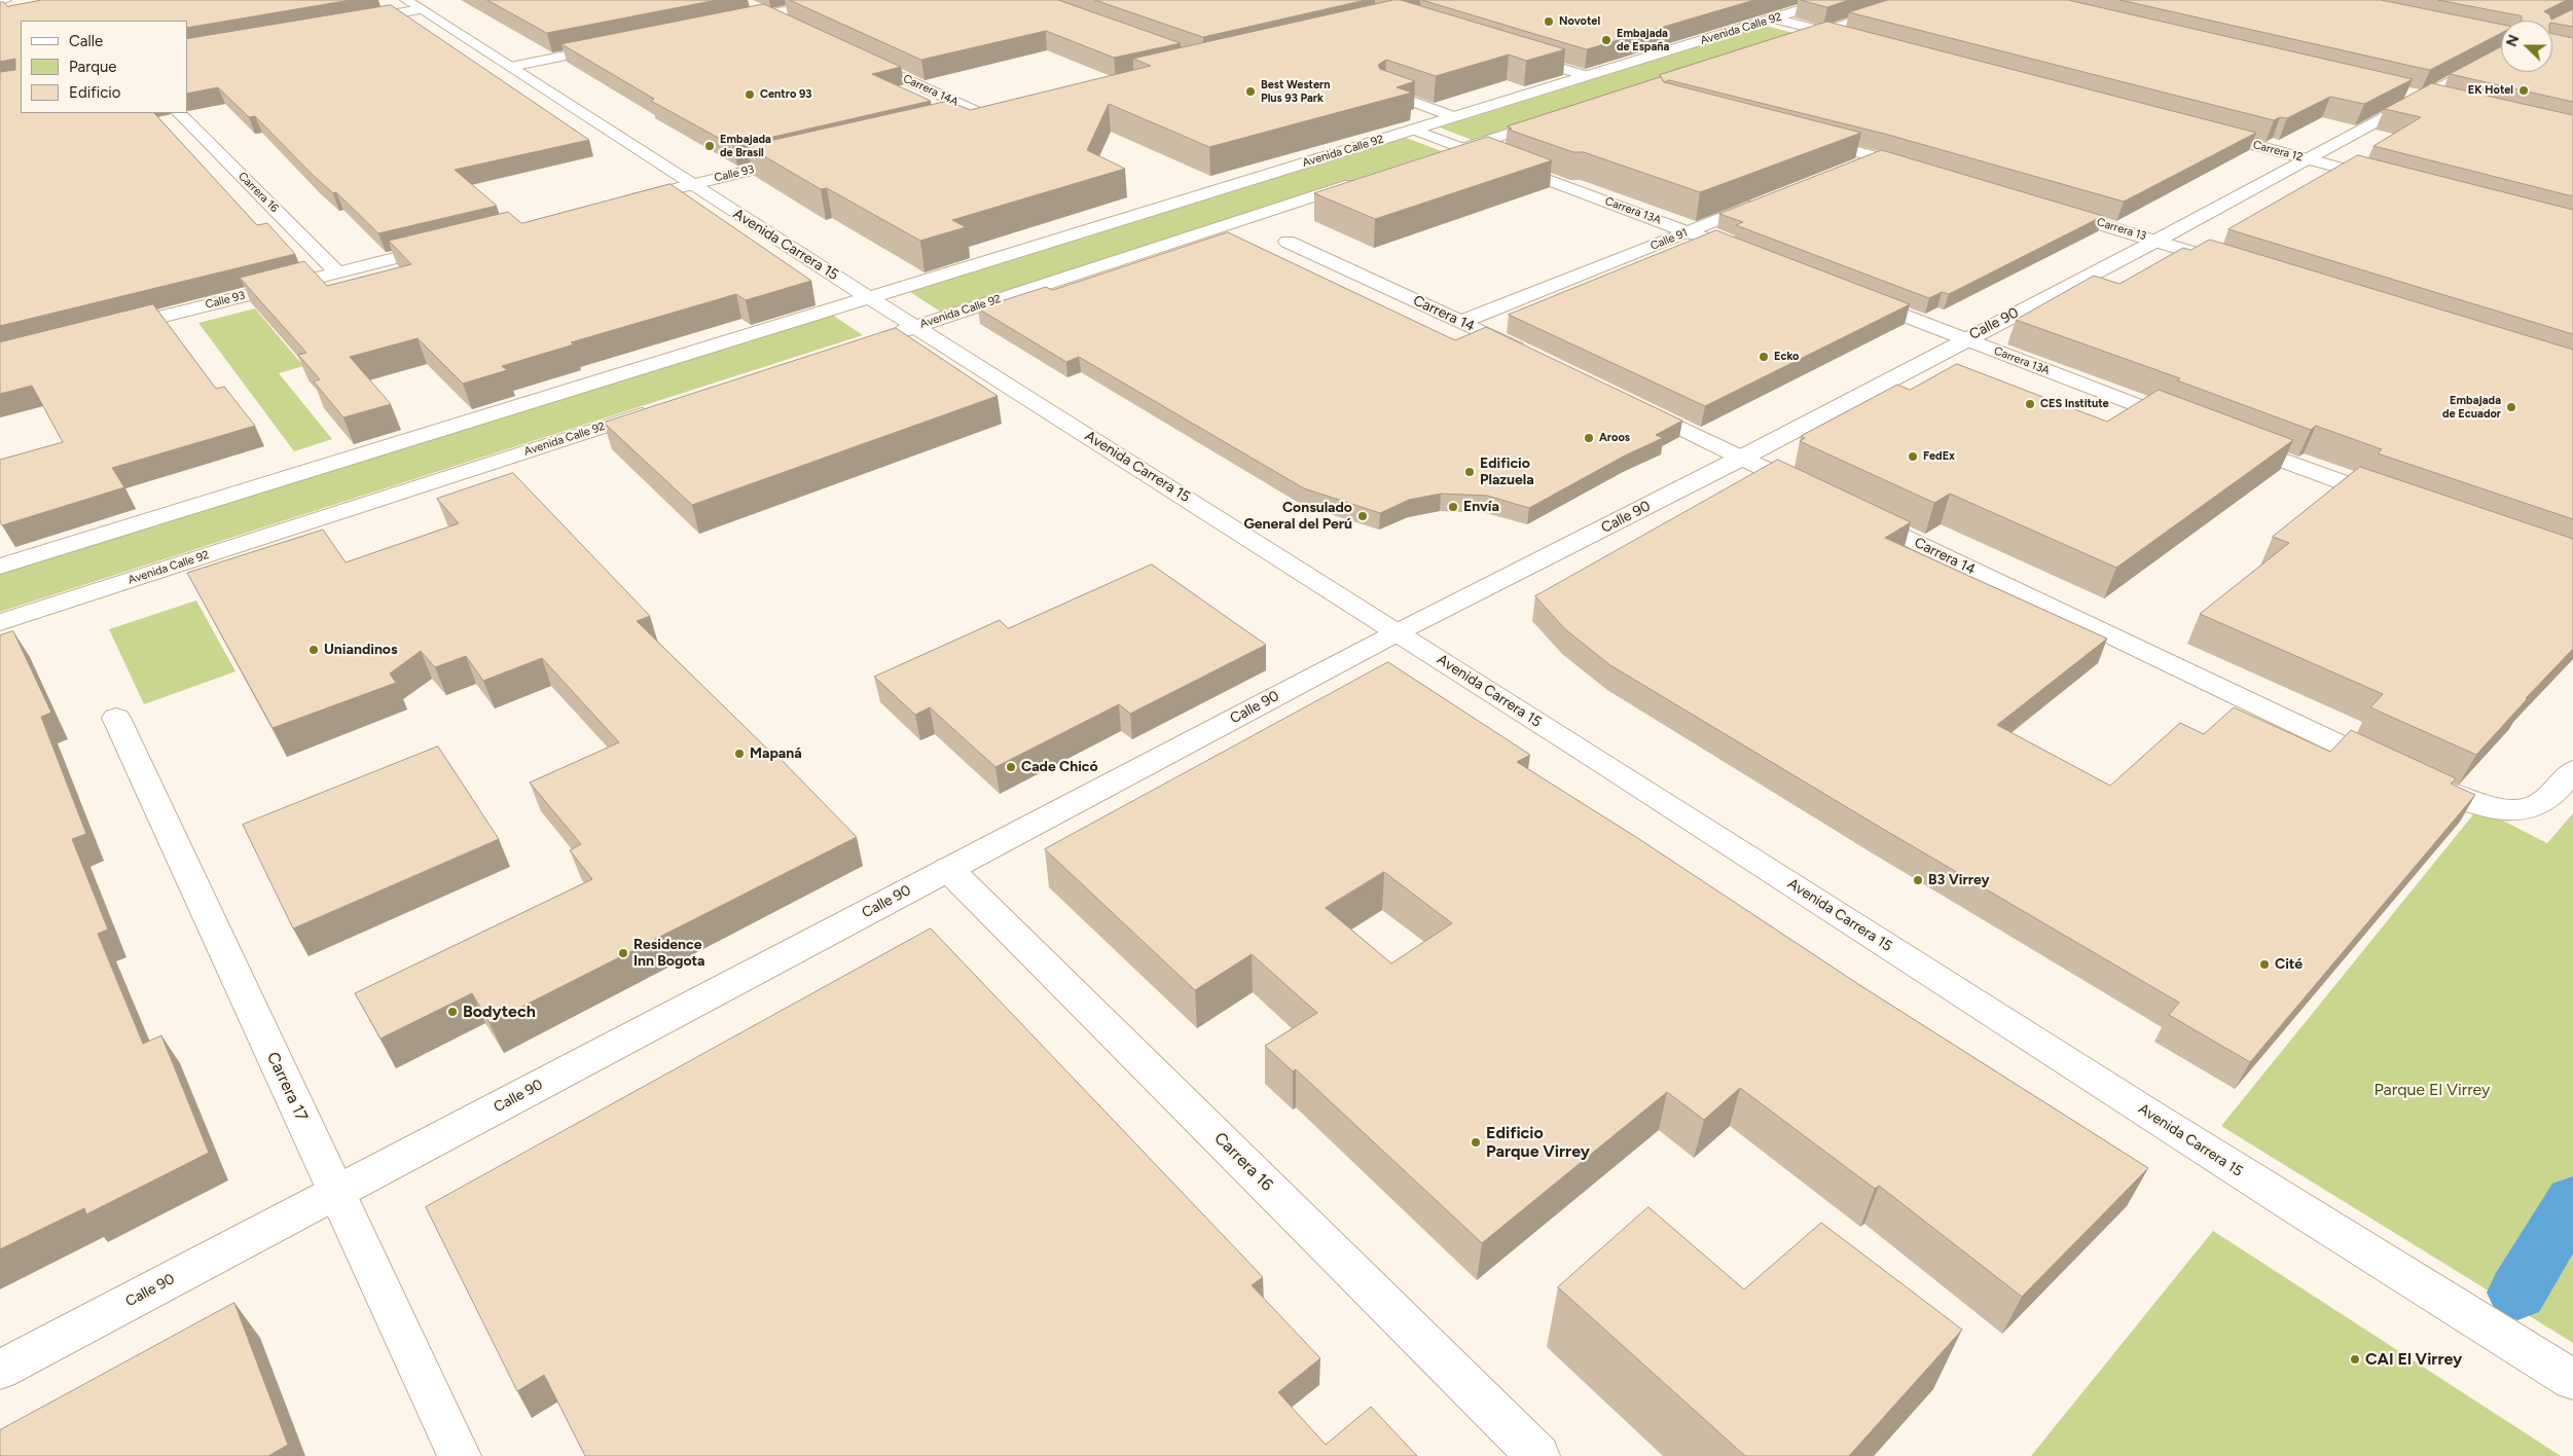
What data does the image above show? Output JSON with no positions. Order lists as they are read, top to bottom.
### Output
{
  "streets": {
    "street": [
      "Avenida Calle 92",
      "Carrera 14A",
      "Carrera 12",
      "Calle 93",
      "Carrera 16",
      "Carrera 13A",
      "Carrera 13",
      "Calle 91",
      "Avenida Carrera 15",
      "Carrera 14",
      "Calle 90",
      "Carrera 17"
    ]
  },
  "crossings": [
    ["Avenida Calle 92", "Carrera 13A"],
    ["Avenida Calle 92", "Avenida Carrera 15"],
    ["Carrera 12", "Calle 90"],
    ["Calle 93", "Carrera 16"],
    ["Calle 93", "Avenida Carrera 15"],
    ["Carrera 16", "Calle 90"],
    ["Carrera 13A", "Calle 91"],
    ["Carrera 13A", "Calle 90"],
    ["Carrera 13", "Calle 90"],
    ["Calle 91", "Carrera 14"],
    ["Avenida Carrera 15", "Calle 90"],
    ["Calle 90", "Carrera 17"]
  ],
  "parks": ["Parque El Virrey"],
  "places": [
    "Novotel",
    "Embajada de España",
    "EK Hotel",
    "Best Western Plus 93 Park",
    "Centro 93",
    "Embajada de Brasil",
    "Ecko",
    "CES Institute",
    "Embajada de Ecuador",
    "Aroos",
    "FedEx",
    "Edificio Plazuela",
    "Envía",
    "Consulado General del Perú",
    "Uniandinos",
    "Mapaná",
    "Cade Chicó",
    "B3 Virrey",
    "Residence Inn Bogota",
    "Cité",
    "Bodytech",
    "Edificio Parque Virrey",
    "CAI El Virrey"
  ],
  "legend": ["Calle", "Parque", "Edificio"],
  "north": "left"
}
